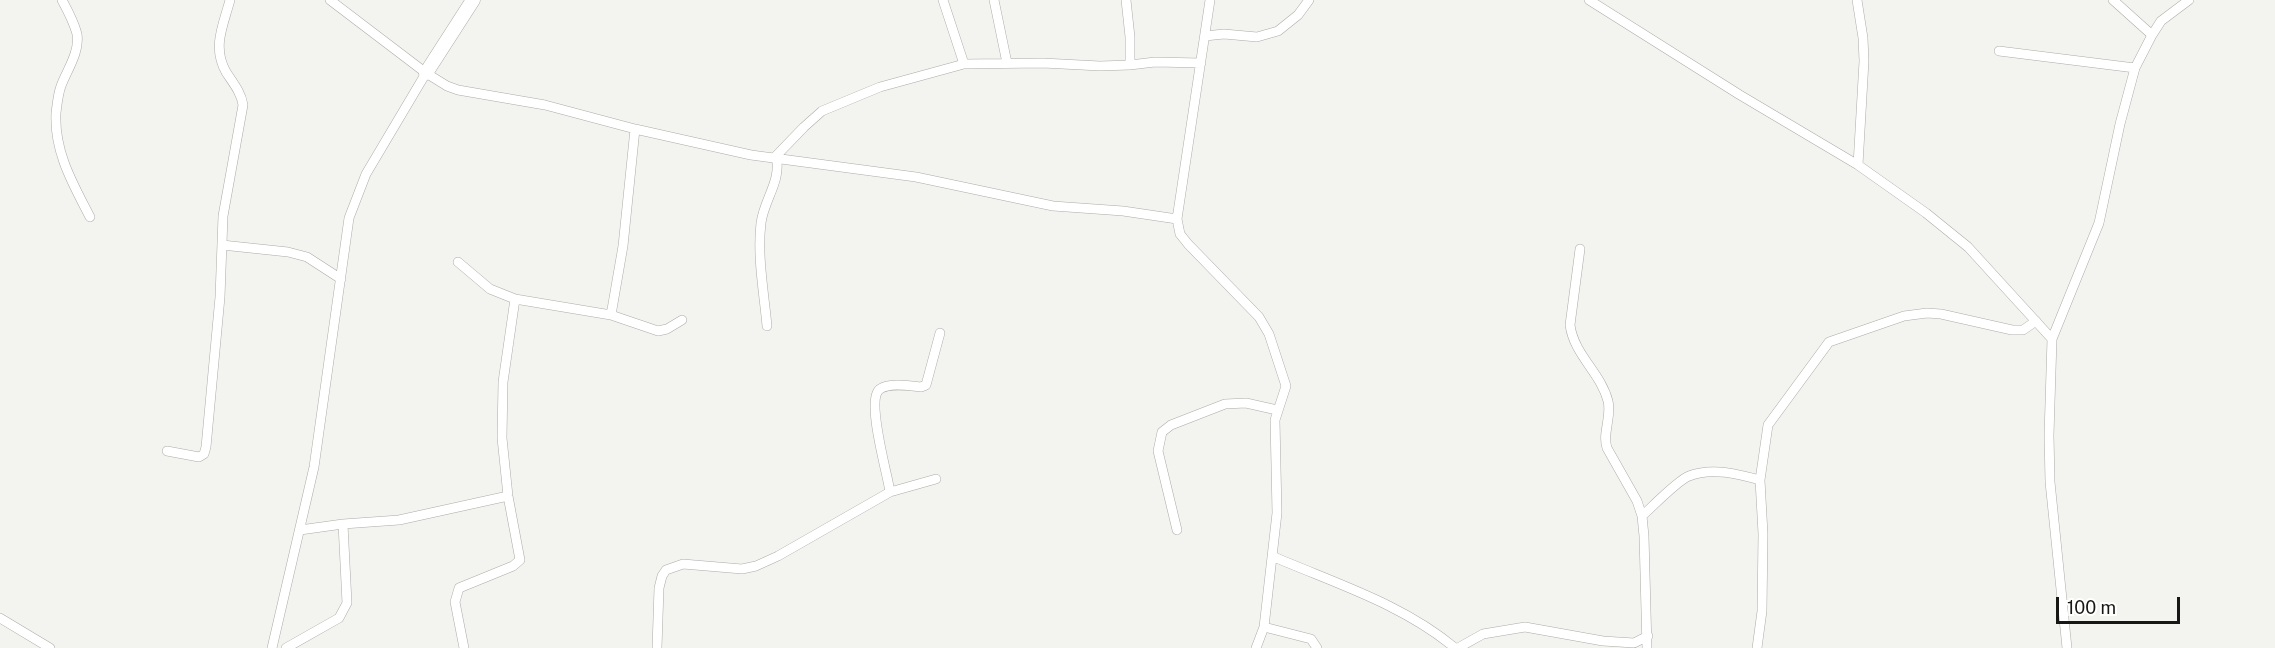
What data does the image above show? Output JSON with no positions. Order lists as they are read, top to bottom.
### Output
{
  "scale_bar": "100 m"
}
